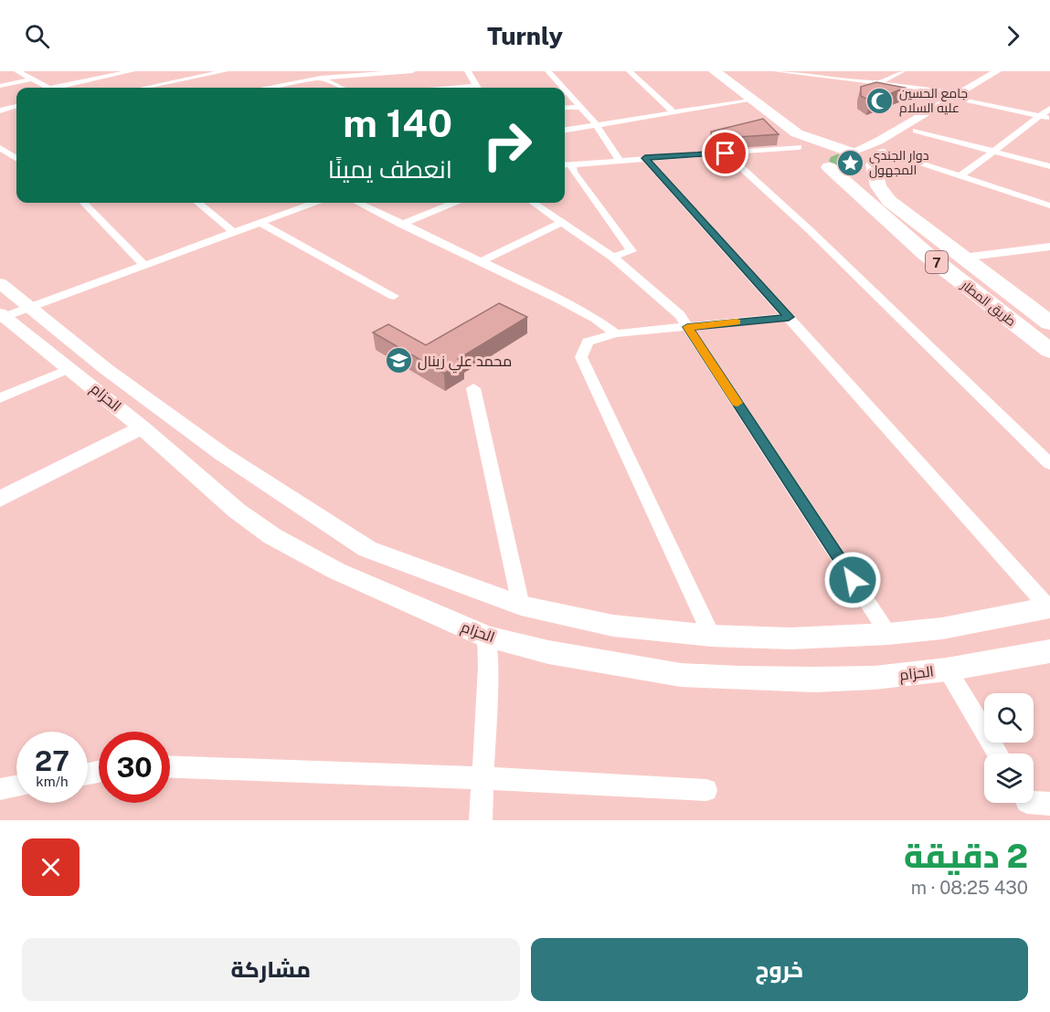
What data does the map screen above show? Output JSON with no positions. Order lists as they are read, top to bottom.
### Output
{
  "streets": {
    "highway": ["7", "طريق المطار"],
    "main road": ["الحزام"]
  },
  "crossings": [
    ["7", "طريق المطار"]
  ],
  "places": {
    "mosque": ["جامع الحسين عليه السلام"],
    "place": ["دوار الجندي المجهول"],
    "school or university": ["محمد علي زينال"]
  },
  "page": {
    "header": "Turnly",
    "turn": ["140 m", "انعطف يمينًا"],
    "speed": "27 km/h",
    "limit": "30",
    "heading": ["2 دقيقة", "430 m · 08:25"],
    "buttons": ["خروج", "مشاركة"]
  }
}
